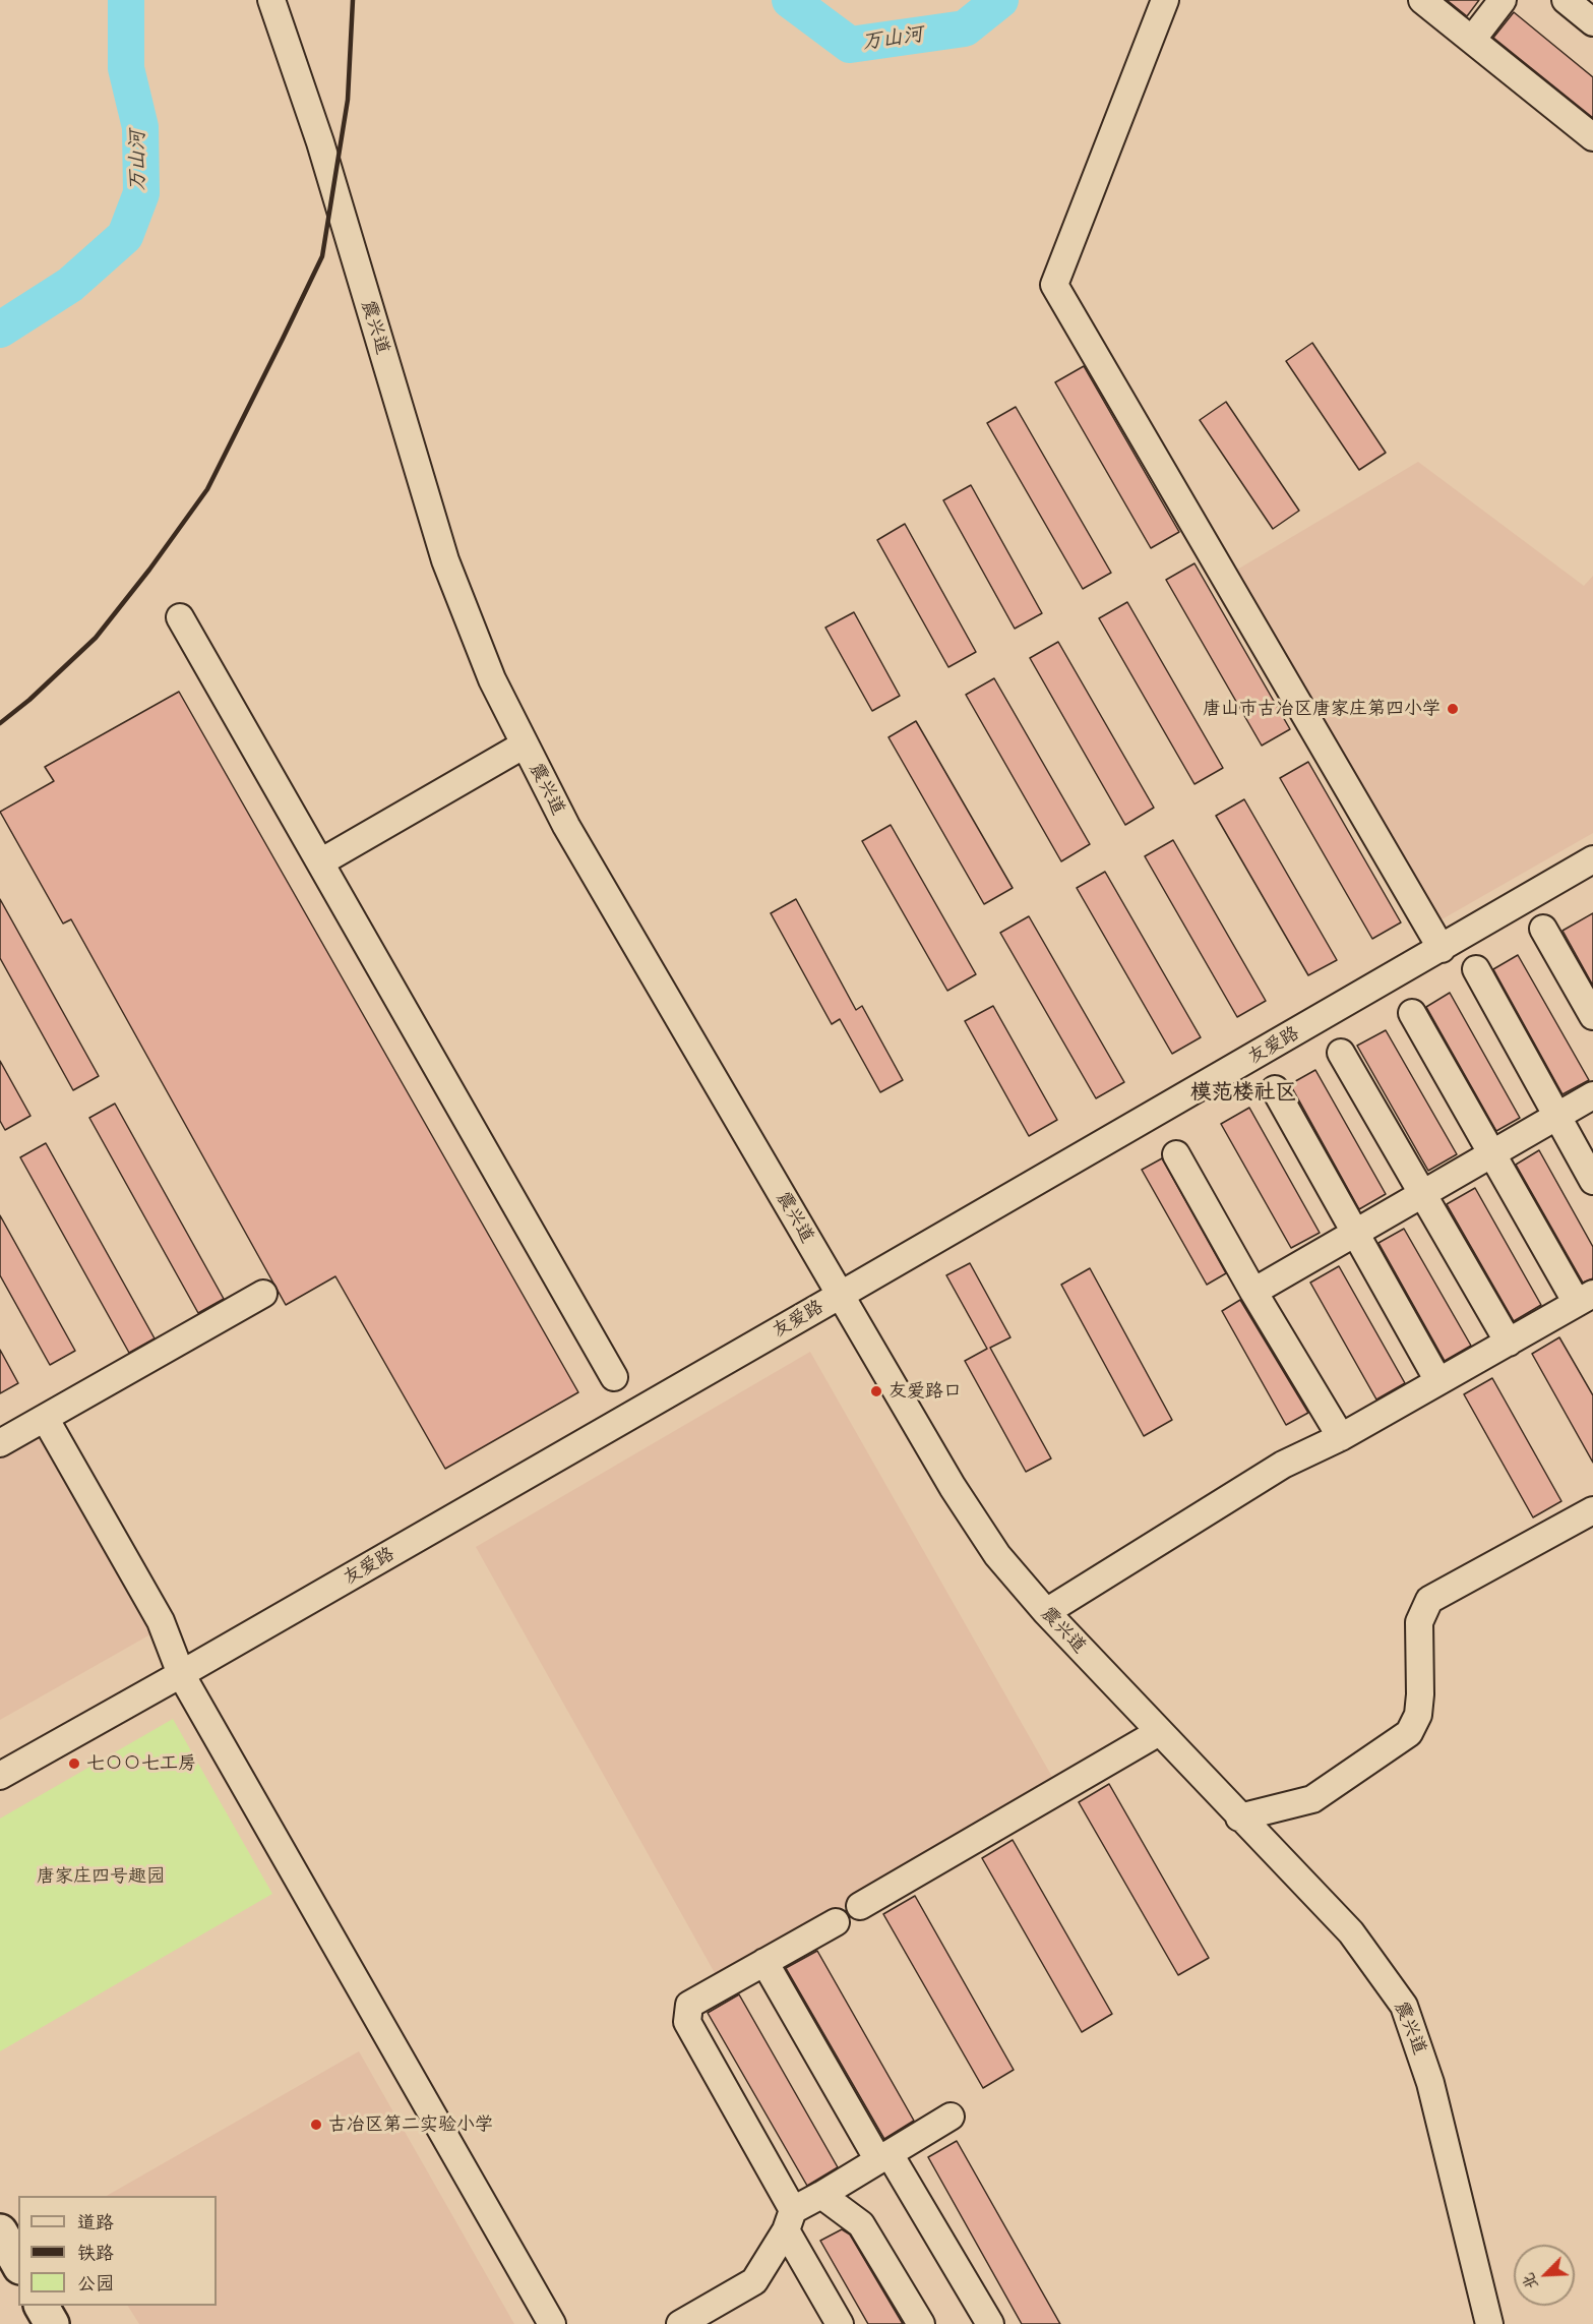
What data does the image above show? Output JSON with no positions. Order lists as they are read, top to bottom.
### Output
{
  "streets": {
    "street": ["震兴道", "友爱路"]
  },
  "crossings": [
    ["震兴道", "友爱路"]
  ],
  "districts": ["模范楼社区"],
  "water": ["万山河"],
  "parks": ["唐家庄四号趣园"],
  "places": [
    "唐山市古冶区唐家庄第四小学",
    "友爱路口",
    "七〇〇七工房",
    "古冶区第二实验小学"
  ],
  "legend": ["道路", "铁路", "公园"],
  "north": "bottom left"
}
